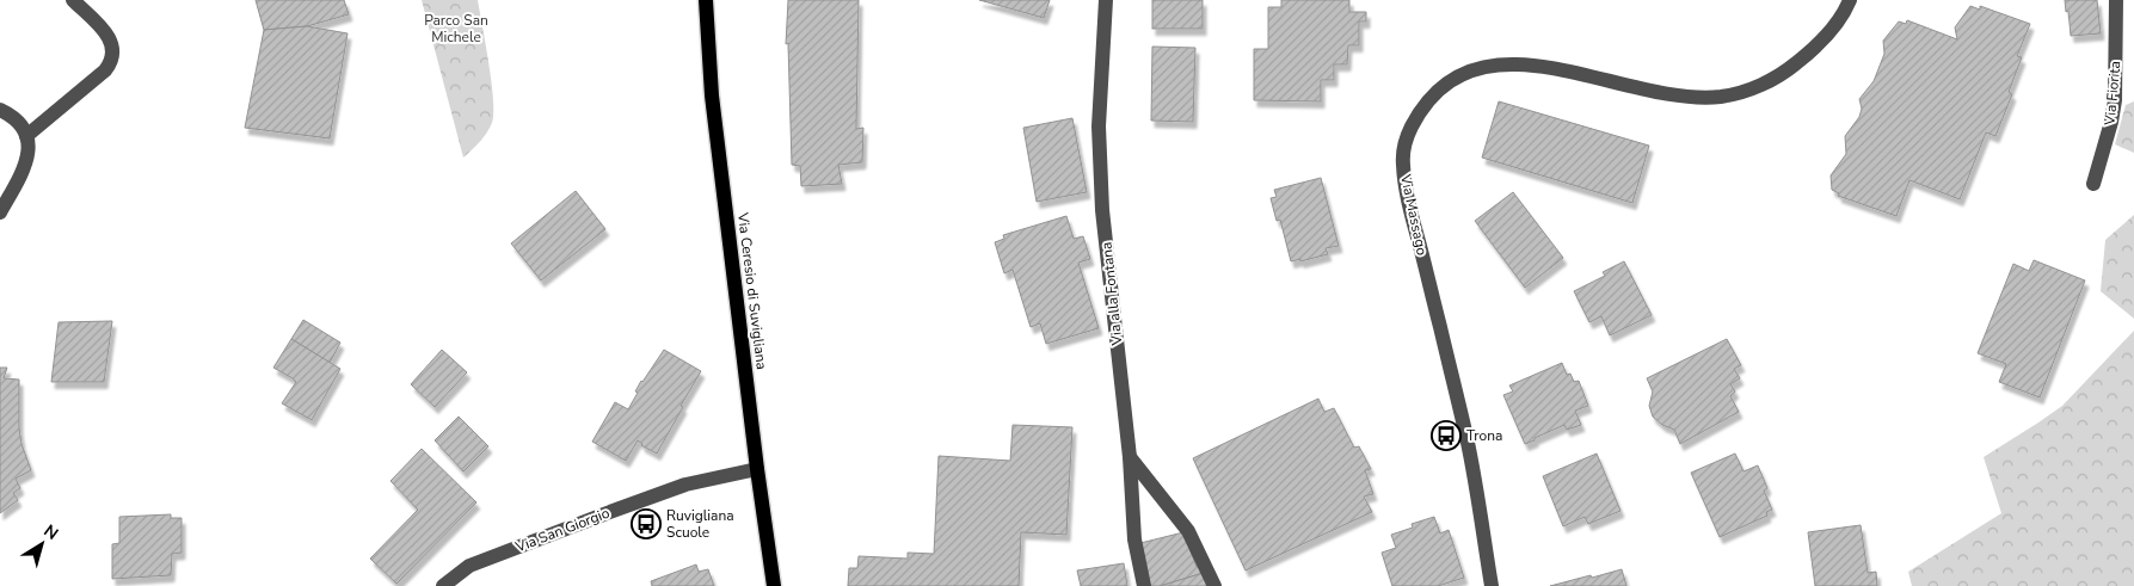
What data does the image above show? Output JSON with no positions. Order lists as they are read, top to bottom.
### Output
{
  "streets": {
    "main road": ["Via Ceresio di Suvigliana"],
    "street": [
      "Via Fiorita",
      "Via Massago",
      "Via alla Fontana",
      "Via San Giorgio"
    ]
  },
  "crossings": [
    ["Via Ceresio di Suvigliana", "Via San Giorgio"]
  ],
  "parks": ["Parco San Michele"],
  "places": {
    "bus stop": ["Trona", "Ruvigliana Scuole"]
  },
  "north": "top right"
}
